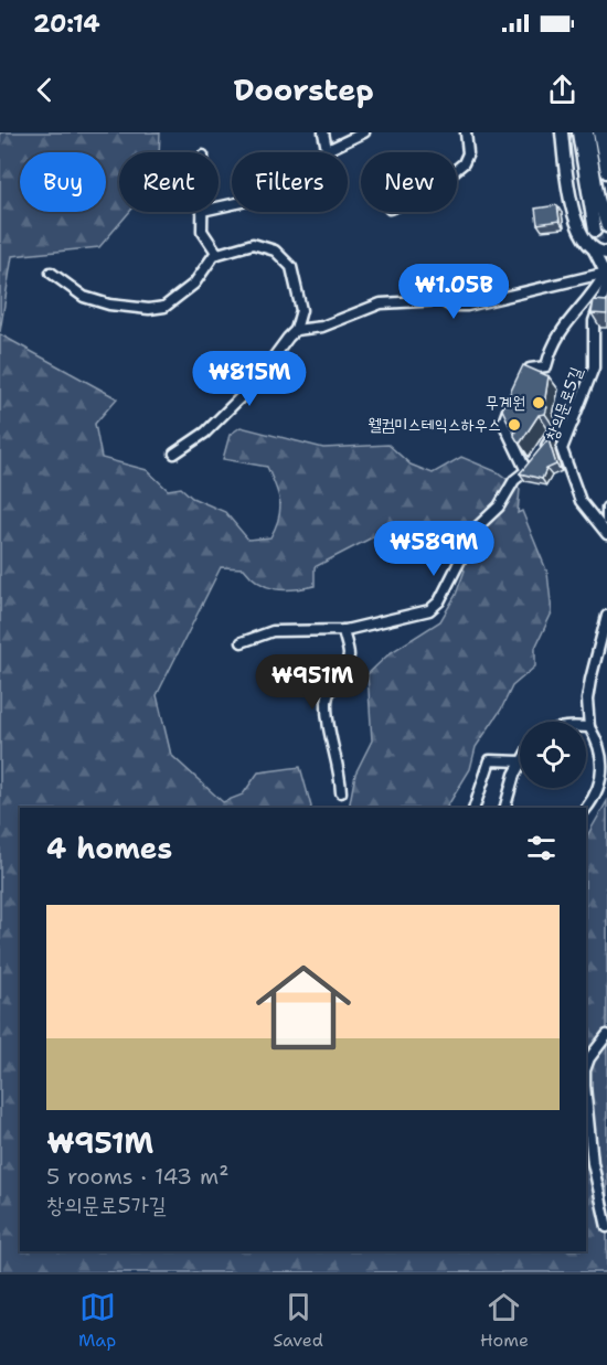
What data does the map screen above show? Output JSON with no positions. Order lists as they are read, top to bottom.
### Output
{
  "streets": {
    "street": ["창의문로5길"]
  },
  "places": ["무계원", "웰컴미스테익스하우스"],
  "page": {
    "status": "20:14",
    "header": "Doorstep",
    "chip": [
      "Buy",
      "Rent",
      "Filters",
      "New"
    ],
    "price": [
      "₩1.05B",
      "₩815M",
      "₩589M",
      "₩951M"
    ],
    "heading": "4 homes",
    "list": [
      {
        "name": "₩951M",
        "note": "5 rooms · 143 m² · 창의문로5가길"
      }
    ],
    "tabs": ["Map", "Saved", "Home"]
  }
}
